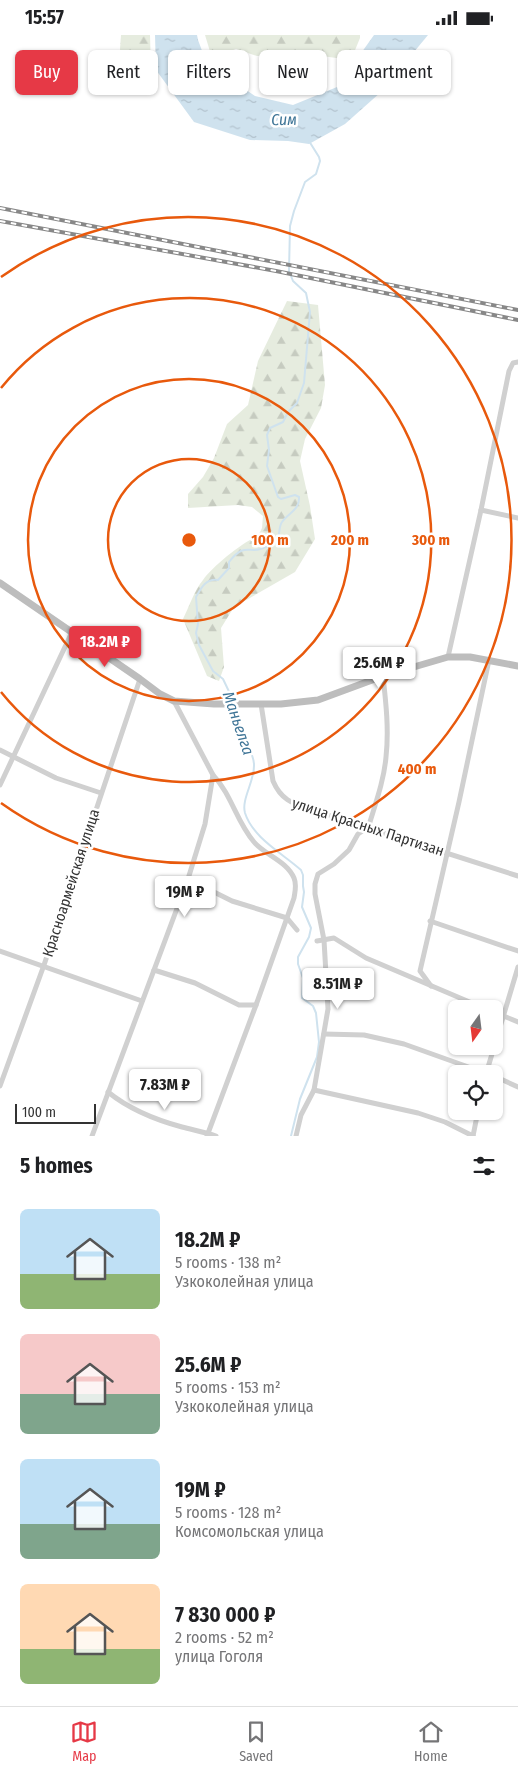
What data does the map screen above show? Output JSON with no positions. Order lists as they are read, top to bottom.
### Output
{
  "streets": {
    "street": ["улица Красных Партизан", "Красноармейская улица"]
  },
  "water": ["Сим", "Маньелга"],
  "scale_bar": "100 m",
  "north": "bottom",
  "page": {
    "status": "15:57",
    "chip": [
      "Buy",
      "Rent",
      "Filters",
      "New",
      "Apartment"
    ],
    "price": [
      "18.2M ₽",
      "25.6M ₽",
      "19M ₽",
      "8.51M ₽",
      "7.83M ₽"
    ],
    "scale": "100 m",
    "heading": "5 homes",
    "list": [
      {
        "name": "18.2M ₽",
        "note": "5 rooms · 138 m² · Узкоколейная улица"
      },
      {
        "name": "25.6M ₽",
        "note": "5 rooms · 153 m² · Узкоколейная улица"
      },
      {
        "name": "19M ₽",
        "note": "5 rooms · 128 m² · Комсомольская улица"
      },
      {
        "name": "7 830 000 ₽",
        "note": "2 rooms · 52 m² · улица Гоголя"
      }
    ],
    "tabs": ["Map", "Saved", "Home"]
  },
  "rings": [
    "100 m",
    "200 m",
    "300 m",
    "400 m"
  ]
}
